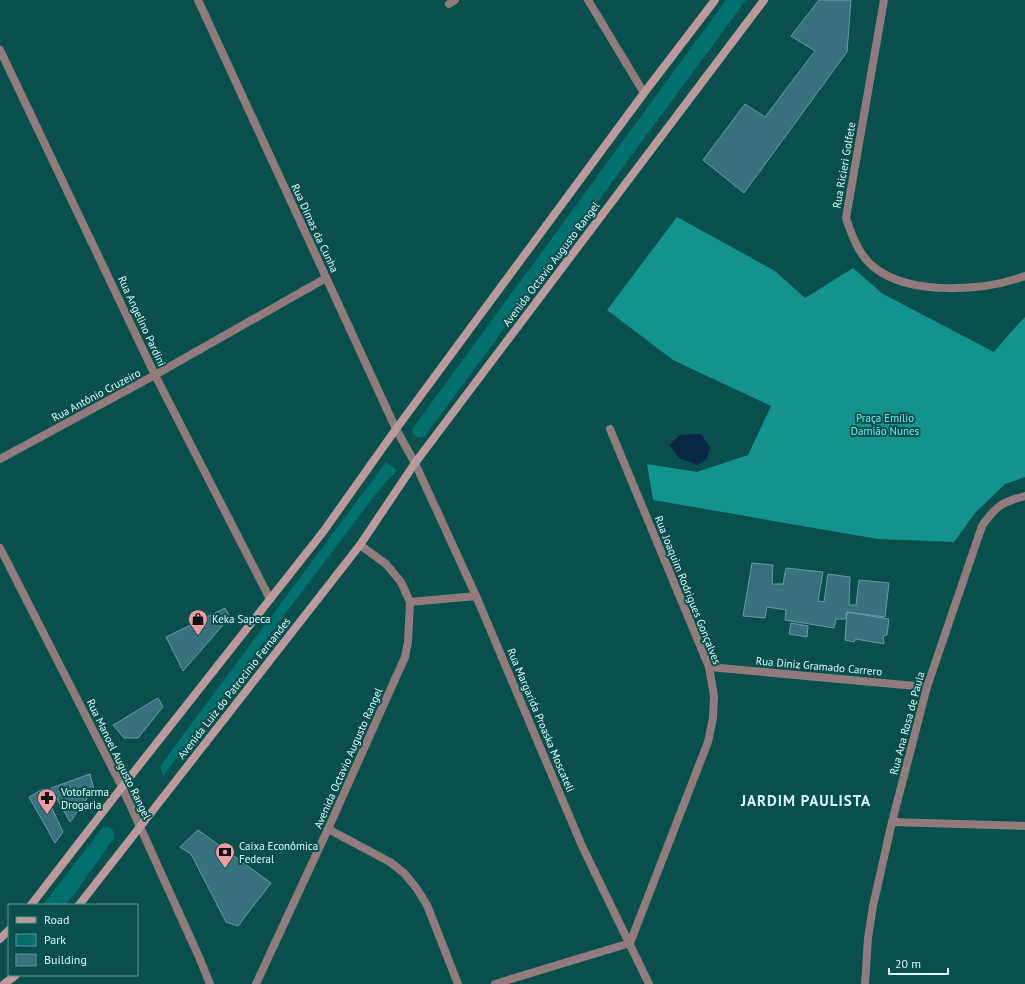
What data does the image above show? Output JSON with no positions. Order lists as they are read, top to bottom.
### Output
{
  "streets": {
    "main road": ["Avenida Octavio Augusto Rangel", "Avenida Luiz do Patrocinio Fernandes"],
    "street": [
      "Rua Ricieri Golfete",
      "Rua Dimas da Cunha",
      "Rua Angelino Pardini",
      "Rua Antônio Cruzeiro",
      "Rua Joaquim Rodrigues Gonçalves",
      "Rua Diniz Gramado Carrero",
      "Rua Margarida Proaska Moscateli",
      "Rua Ana Rosa de Paula",
      "Rua Manoel Augusto Rangel"
    ]
  },
  "crossings": [
    ["Rua Dimas da Cunha", "Avenida Octavio Augusto Rangel"],
    ["Rua Dimas da Cunha", "Rua Antônio Cruzeiro"],
    ["Rua Dimas da Cunha", "Rua Margarida Proaska Moscateli"],
    ["Avenida Octavio Augusto Rangel", "Avenida Luiz do Patrocinio Fernandes"],
    ["Avenida Octavio Augusto Rangel", "Rua Margarida Proaska Moscateli"],
    ["Rua Angelino Pardini", "Rua Antônio Cruzeiro"],
    ["Rua Joaquim Rodrigues Gonçalves", "Rua Diniz Gramado Carrero"],
    ["Rua Joaquim Rodrigues Gonçalves", "Rua Margarida Proaska Moscateli"],
    ["Rua Diniz Gramado Carrero", "Rua Ana Rosa de Paula"],
    ["Avenida Luiz do Patrocinio Fernandes", "Rua Manoel Augusto Rangel"]
  ],
  "districts": ["JARDIM PAULISTA"],
  "parks": ["Praça Emílio Damião Nunes"],
  "places": {
    "shop": ["Keka Sapeca"],
    "pharmacy": ["Votofarma Drogaria"],
    "bank": ["Caixa Econômica Federal"]
  },
  "legend": ["Road", "Park", "Building"],
  "scale_bar": "20 m"
}
